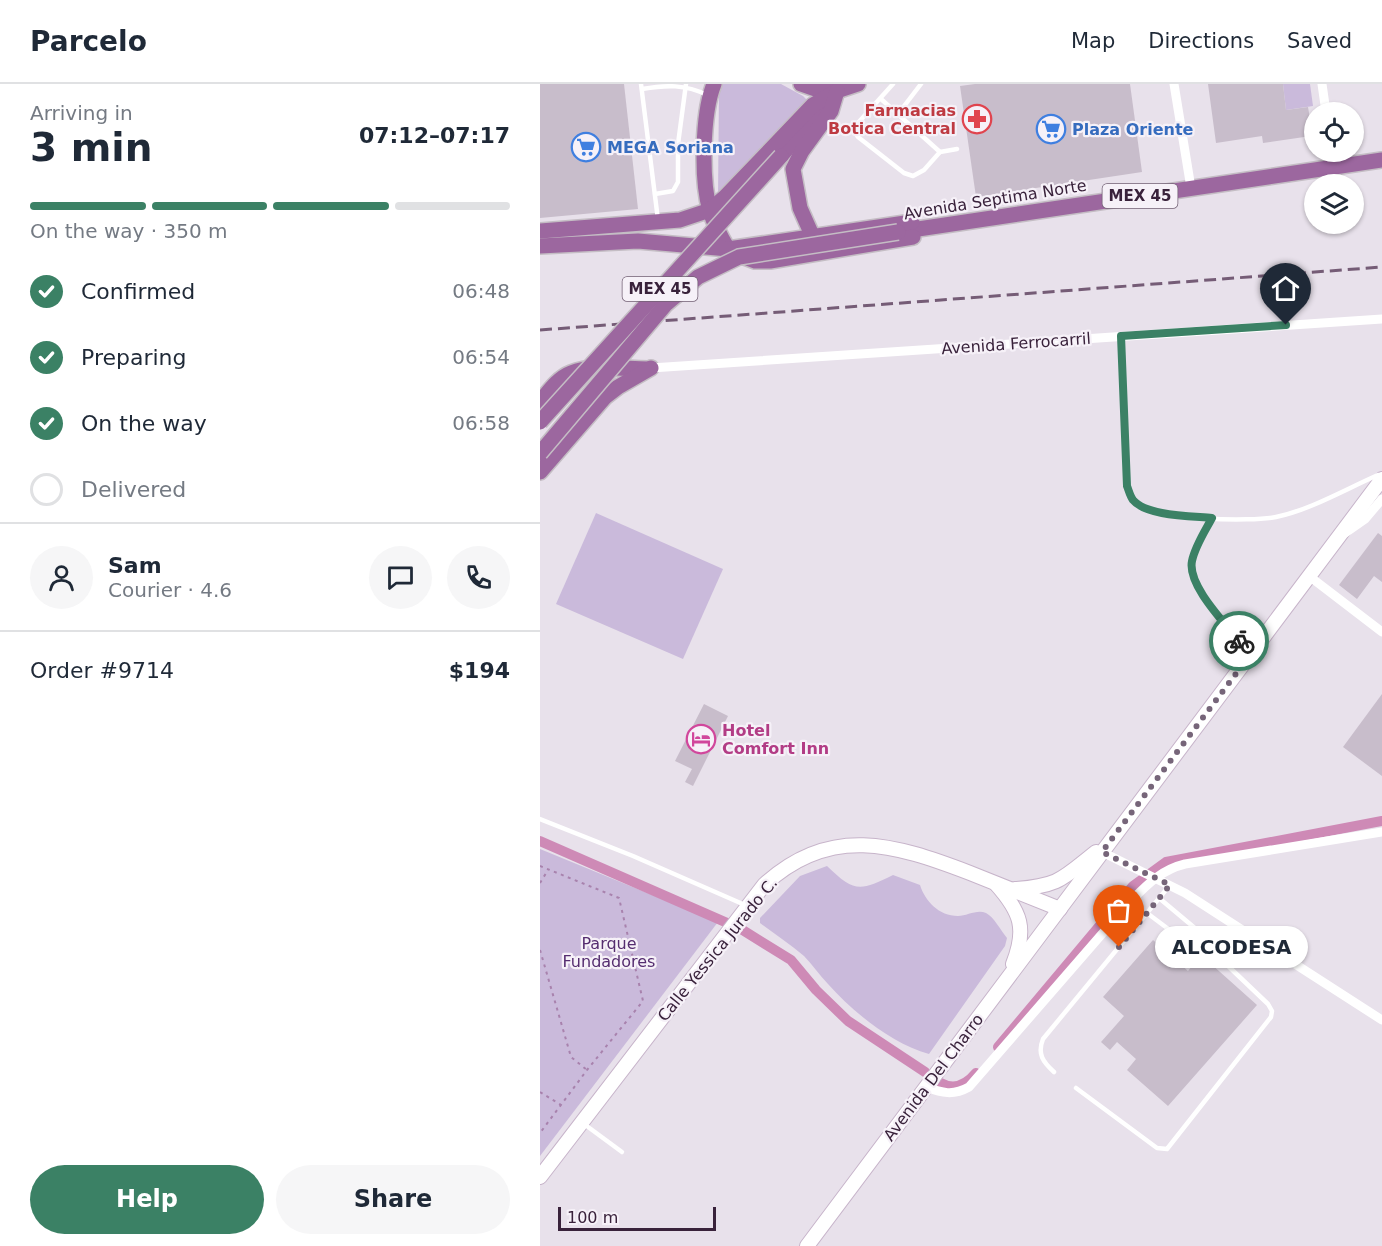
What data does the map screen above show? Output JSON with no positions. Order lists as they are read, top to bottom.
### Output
{
  "streets": {
    "main road": [
      "MEX 45",
      "Avenida Septima Norte",
      "Calle Yessica Jurado C.",
      "Avenida Del Charro"
    ],
    "street": ["Avenida Ferrocarril"]
  },
  "crossings": [
    ["Calle Yessica Jurado C.", "Avenida Del Charro"]
  ],
  "parks": ["Parque Fundadores"],
  "places": {
    "pharmacy": ["Farmacias Botica Central"],
    "supermarket": ["Plaza Oriente", "MEGA Soriana"],
    "hotel": ["Hotel Comfort Inn"],
    "other": ["ALCODESA"]
  },
  "scale_bar": "100 m",
  "page": {
    "header": "Parcelo",
    "nav": ["Map", "Directions", "Saved"],
    "heading": ["3 min", "Arriving in", "07:12–07:17"],
    "panel": [
      "Sam",
      "Courier · 4.6",
      "Order #9714",
      "$194"
    ],
    "bar": "On the way · 350 m",
    "list": [
      ["Confirmed", "06:48"],
      ["Preparing", "06:54"],
      ["On the way", "06:58"],
      "Delivered"
    ],
    "bubble": "ALCODESA",
    "buttons": ["Help", "Share"],
    "scale": "100 m"
  }
}
